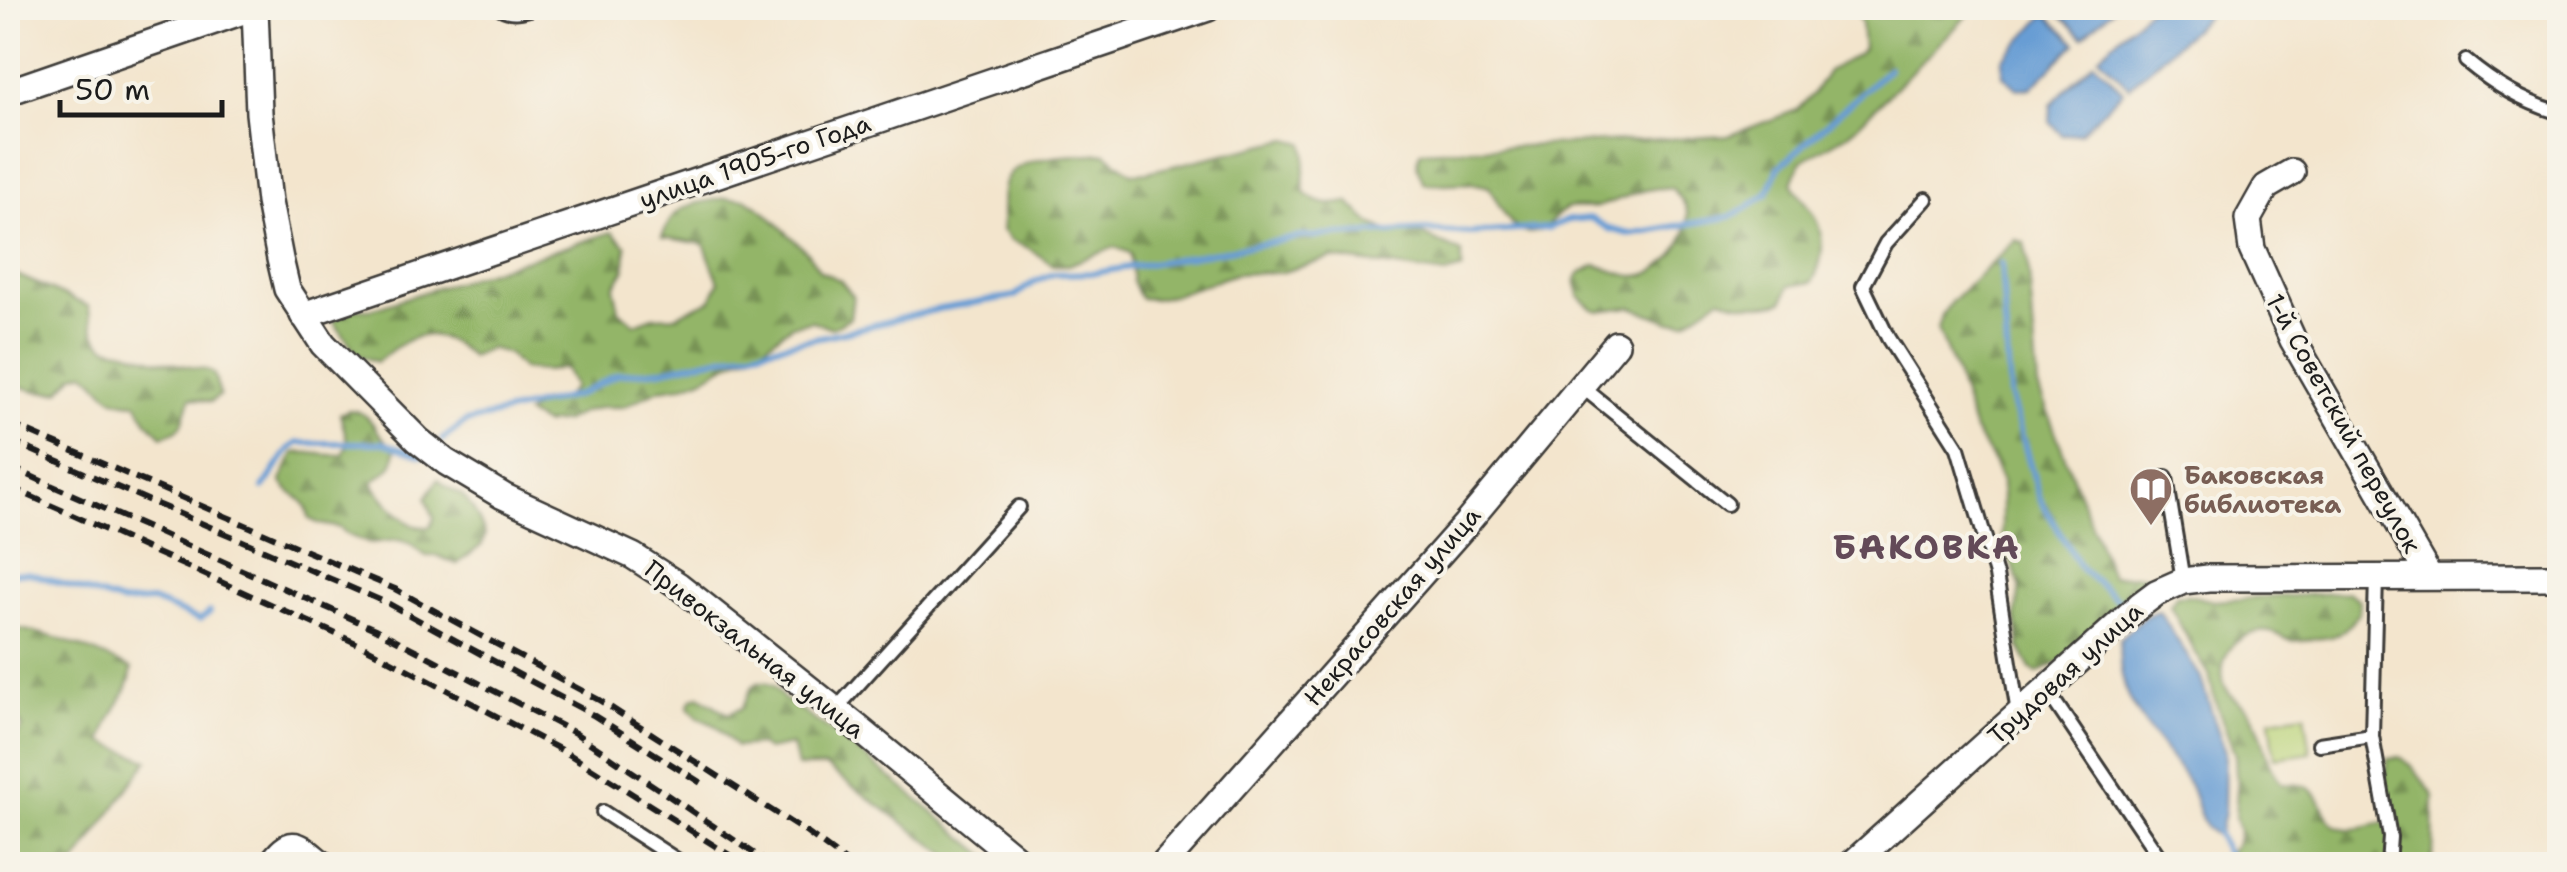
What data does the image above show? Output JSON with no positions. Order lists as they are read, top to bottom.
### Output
{
  "streets": {
    "street": [
      "улица 1905-го Года",
      "1-й Советский переулок",
      "Некрасовская улица",
      "Привокзальная улица",
      "Трудовая улица"
    ]
  },
  "crossings": [
    ["улица 1905-го Года", "Привокзальная улица"],
    ["1-й Советский переулок", "Трудовая улица"]
  ],
  "districts": ["БАКОВКА"],
  "places": {
    "library": ["Баковская библиотека"]
  },
  "scale_bar": "50 m"
}
